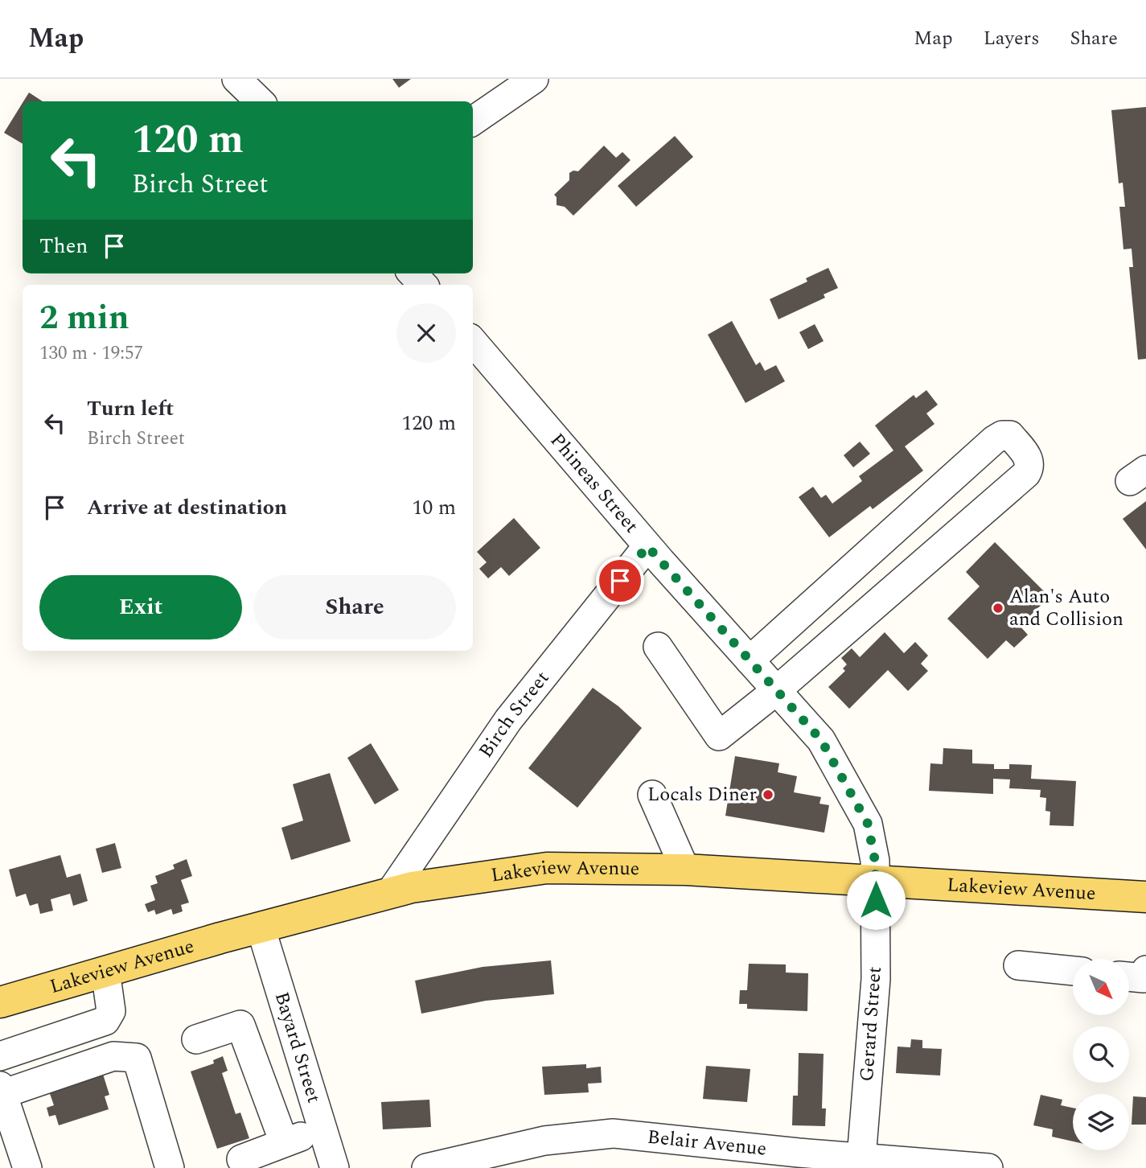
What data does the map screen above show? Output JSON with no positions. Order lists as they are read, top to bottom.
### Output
{
  "streets": {
    "main road": ["Lakeview Avenue"],
    "street": [
      "Phineas Street",
      "Birch Street",
      "Gerard Street",
      "Bayard Street",
      "Belair Avenue"
    ]
  },
  "crossings": [
    ["Phineas Street", "Birch Street"],
    ["Phineas Street", "Lakeview Avenue"],
    ["Phineas Street", "Gerard Street"],
    ["Birch Street", "Lakeview Avenue"],
    ["Lakeview Avenue", "Gerard Street"],
    ["Lakeview Avenue", "Bayard Street"],
    ["Gerard Street", "Belair Avenue"]
  ],
  "places": ["Alan's Auto and Collision", "Locals Diner"],
  "north": "bottom right",
  "page": {
    "header": "Map",
    "nav": ["Map", "Layers", "Share"],
    "turn": ["120 m", "Birch Street"],
    "then": "Then",
    "heading": ["2 min", "130 m · 19:57"],
    "list": [
      {
        "name": "Turn left",
        "note": "Birch Street",
        "value": "120 m"
      },
      {
        "name": "Arrive at destination",
        "value": "10 m"
      }
    ],
    "buttons": ["Exit", "Share"]
  }
}
